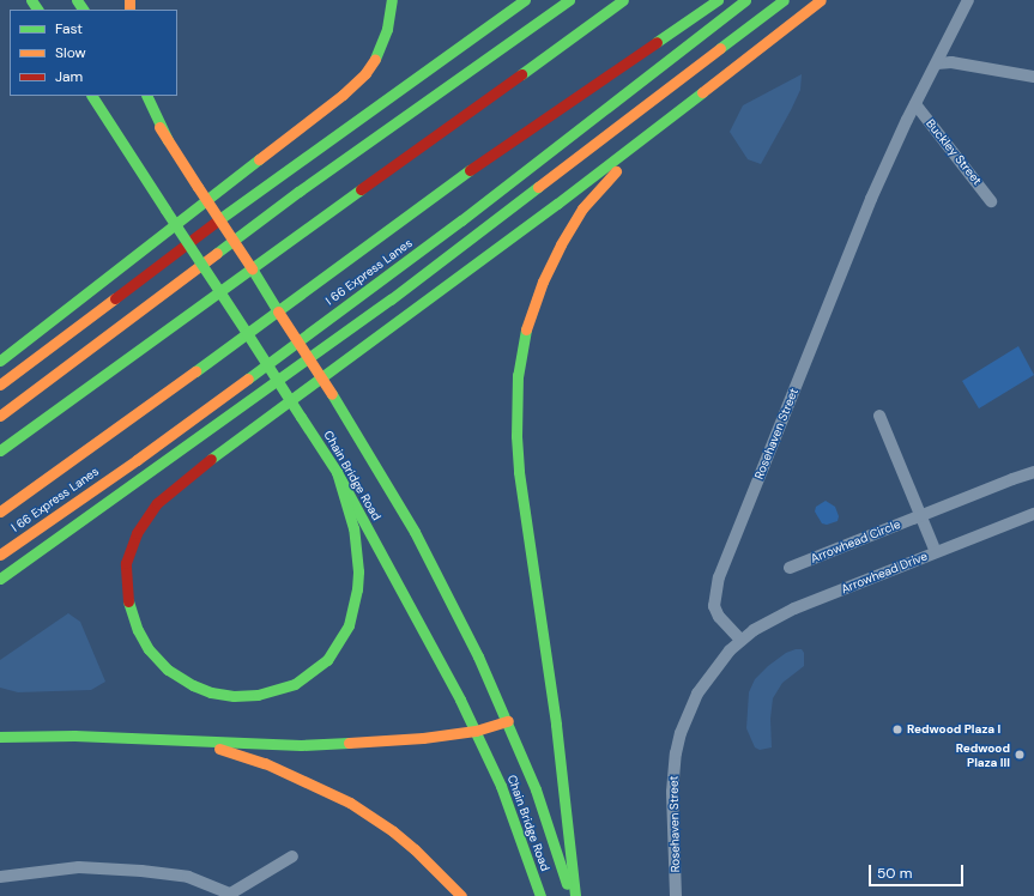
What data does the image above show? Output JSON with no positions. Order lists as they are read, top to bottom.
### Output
{
  "streets": {
    "main road": ["I 66 Express Lanes", "Chain Bridge Road"],
    "street": [
      "Buckley Street",
      "Rosehaven Street",
      "Arrowhead Circle",
      "Arrowhead Drive"
    ]
  },
  "crossings": [
    ["Buckley Street", "Rosehaven Street"],
    ["Rosehaven Street", "Arrowhead Drive"]
  ],
  "places": ["Redwood Plaza I", "Redwood Plaza III"],
  "legend": ["Fast", "Slow", "Jam"],
  "scale_bar": "50 m"
}
